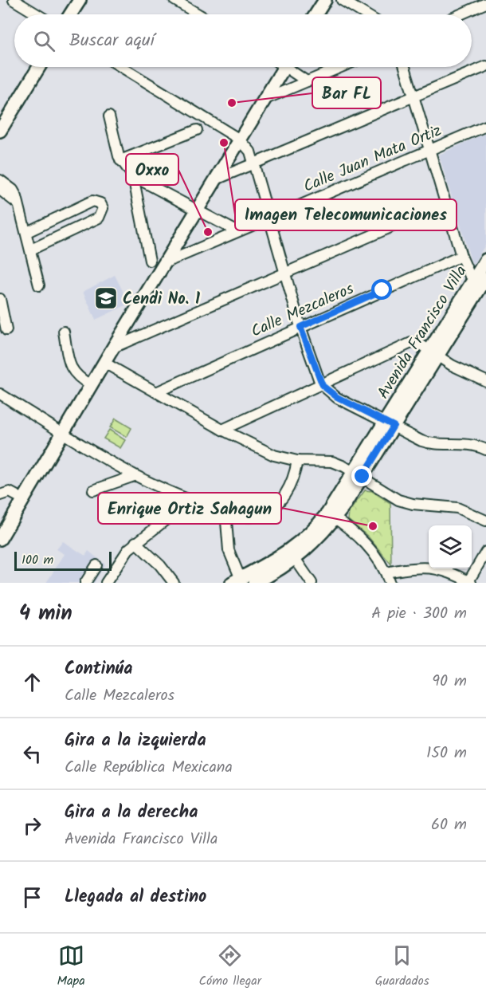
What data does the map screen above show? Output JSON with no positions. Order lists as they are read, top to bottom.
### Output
{
  "streets": {
    "main road": ["Avenida Francisco Villa"],
    "street": ["Calle Juan Mata Ortiz", "Calle Mezcaleros"]
  },
  "places": {
    "other": [
      "Bar FL",
      "Imagen Telecomunicaciones",
      "Oxxo",
      "Enrique Ortiz Sahagun"
    ],
    "school or university": ["Cendi No. 1"]
  },
  "scale_bar": "100 m",
  "page": {
    "search": "Buscar aquí",
    "scale": "100 m",
    "heading": ["4 min", "A pie · 300 m"],
    "list": [
      ["Continúa", "Calle Mezcaleros", "90 m"],
      ["Gira a la izquierda", "Calle República Mexicana", "150 m"],
      ["Gira a la derecha", "Avenida Francisco Villa", "60 m"],
      "Llegada al destino"
    ],
    "nav": ["Mapa", "Cómo llegar", "Guardados"]
  }
}
